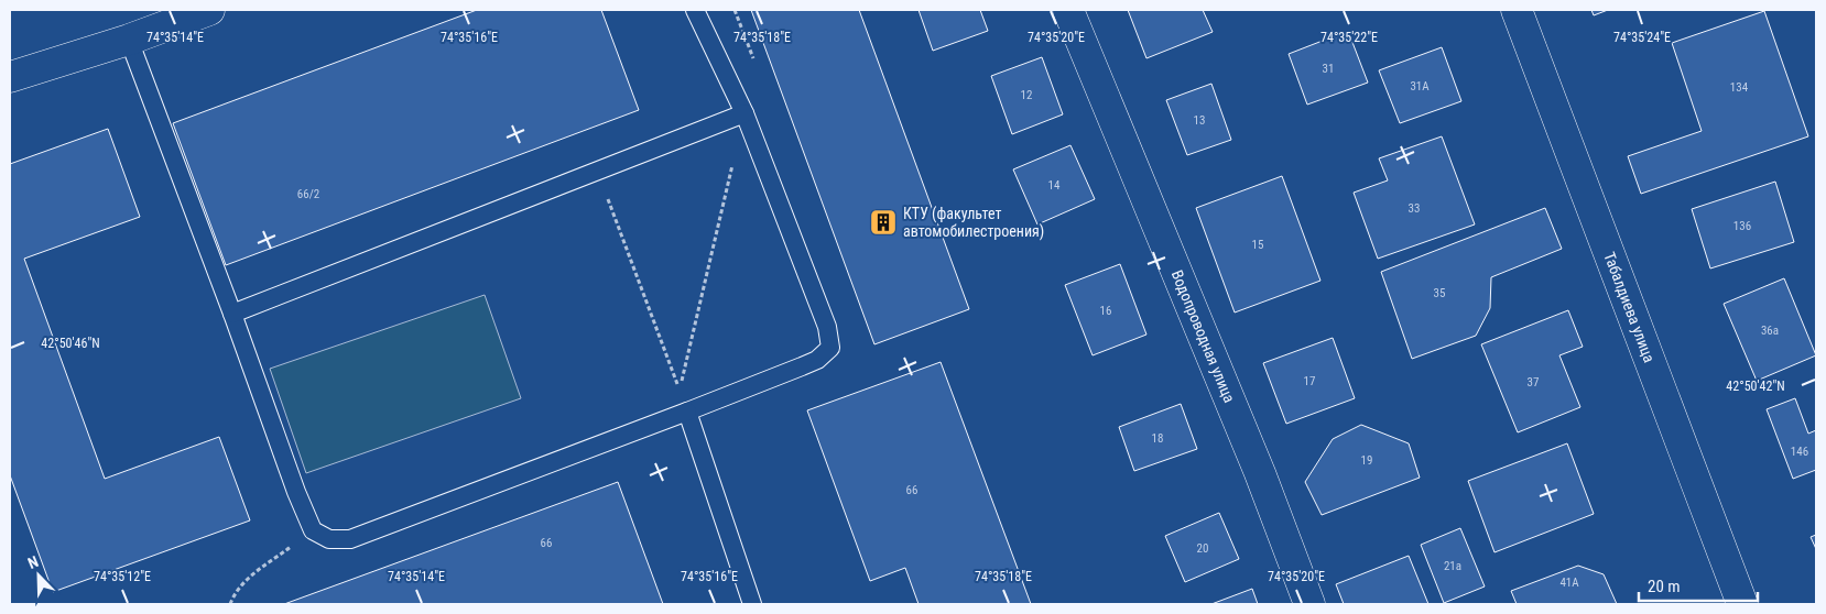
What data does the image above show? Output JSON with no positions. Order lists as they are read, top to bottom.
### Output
{
  "streets": {
    "street": ["Табалдиева улица", "Водопроводная улица"]
  },
  "places": {
    "building": ["КТУ (факультет автомобилестроения)"]
  },
  "house_numbers": [
    "31",
    "31А",
    "134",
    "12",
    "13",
    "14",
    "66/2",
    "33",
    "136",
    "15",
    "35",
    "16",
    "36а",
    "17",
    "37",
    "18",
    "146",
    "19",
    "66",
    "66",
    "20",
    "21а",
    "41А"
  ],
  "scale_bar": "20 m",
  "north": "top left",
  "coordinates": [
    "74°35'14\"E",
    "74°35'16\"E",
    "74°35'18\"E",
    "74°35'20\"E",
    "74°35'22\"E",
    "74°35'24\"E",
    "42°50'46\"N",
    "42°50'42\"N",
    "74°35'12\"E"
  ]
}
